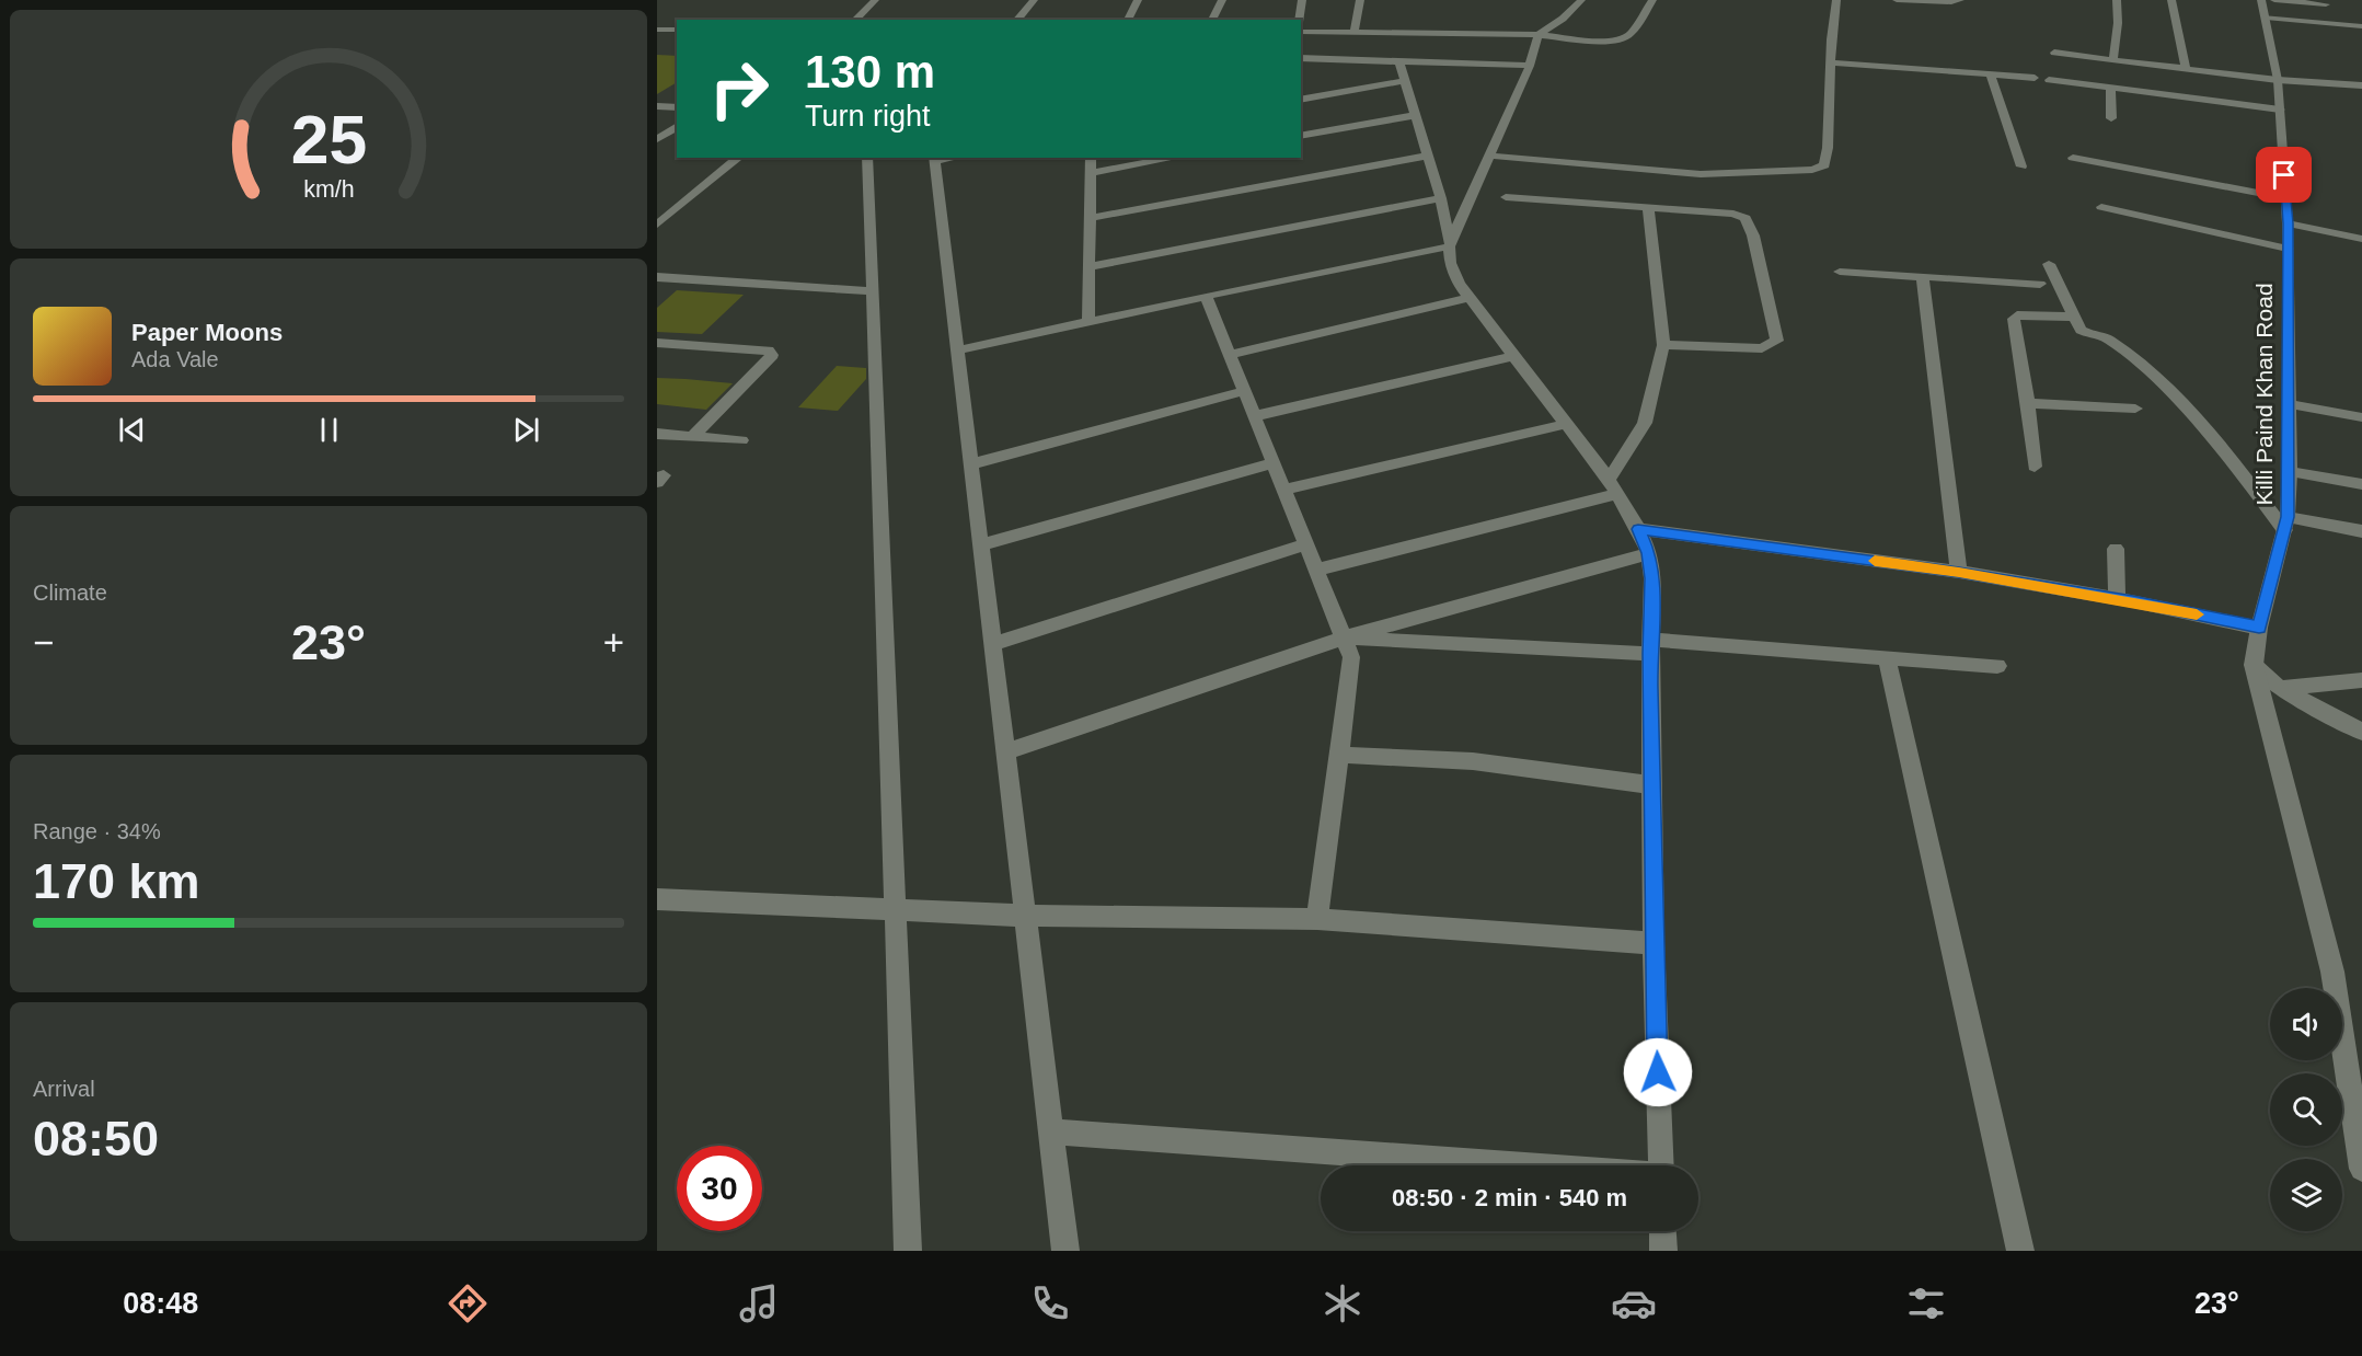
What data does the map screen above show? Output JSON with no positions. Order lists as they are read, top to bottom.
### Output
{
  "streets": {
    "street": ["Killi Paind Khan Road"]
  },
  "page": {
    "turn": ["130 m", "Turn right"],
    "song": ["Paper Moons", "Ada Vale"],
    "tile": [
      "Climate",
      ["Range · 34%", "170 km"],
      ["Arrival", "08:50"]
    ],
    "heat": ["−", "23°", "+"],
    "limit": "30",
    "trip": "08:50 · 2 min · 540 m",
    "tabs": ["08:48", "23°"],
    "gauge": ["25", "km/h"]
  }
}
